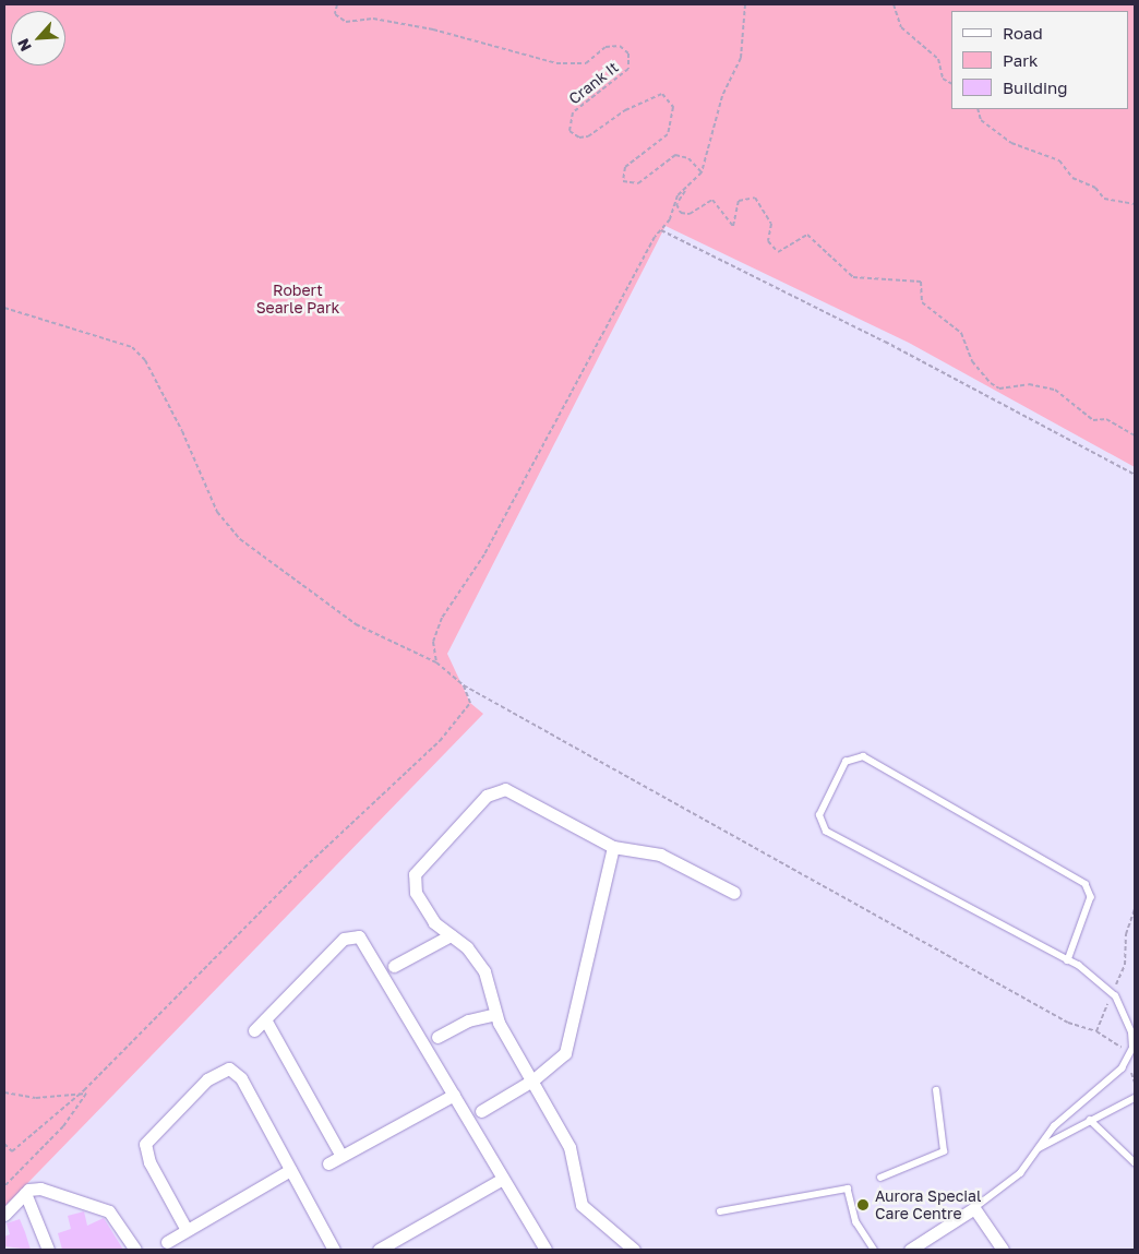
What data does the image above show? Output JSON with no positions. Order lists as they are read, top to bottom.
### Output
{
  "streets": {
    "path": ["Crank It"]
  },
  "parks": ["Robert Searle Park"],
  "places": ["Aurora Special Care Centre"],
  "legend": ["Road", "Park", "Building"],
  "north": "bottom left"
}
